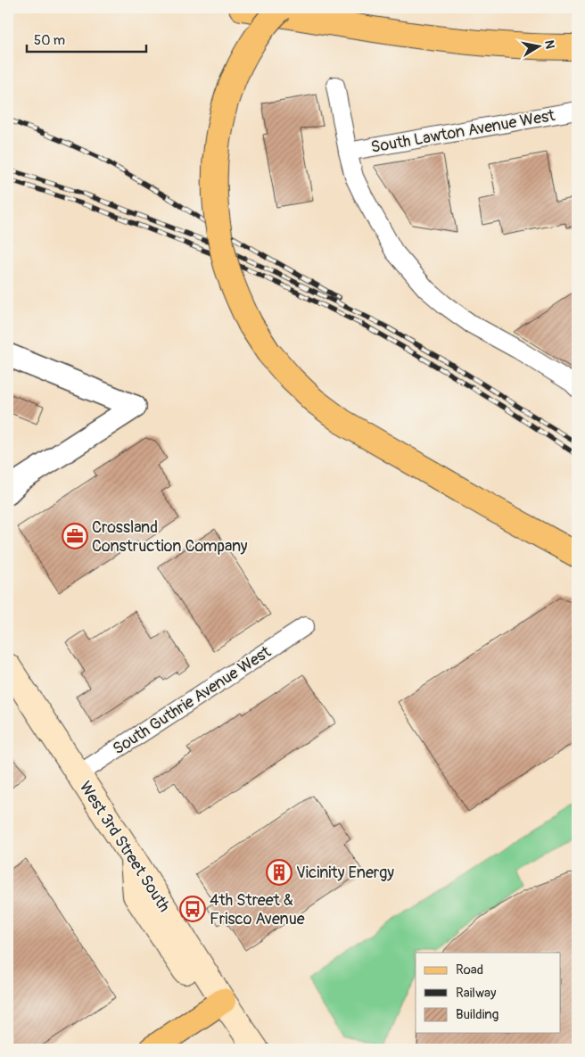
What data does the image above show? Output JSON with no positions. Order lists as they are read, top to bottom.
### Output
{
  "streets": {
    "main road": ["West 3rd Street South"],
    "street": ["South Lawton Avenue West", "South Guthrie Avenue West"]
  },
  "crossings": [
    ["South Guthrie Avenue West", "West 3rd Street South"]
  ],
  "places": {
    "office": ["Crossland Construction Company"],
    "building": ["Vicinity Energy"],
    "bus stop": ["4th Street & Frisco Avenue"]
  },
  "legend": ["Road", "Railway", "Building"],
  "scale_bar": "50 m",
  "north": "right"
}
